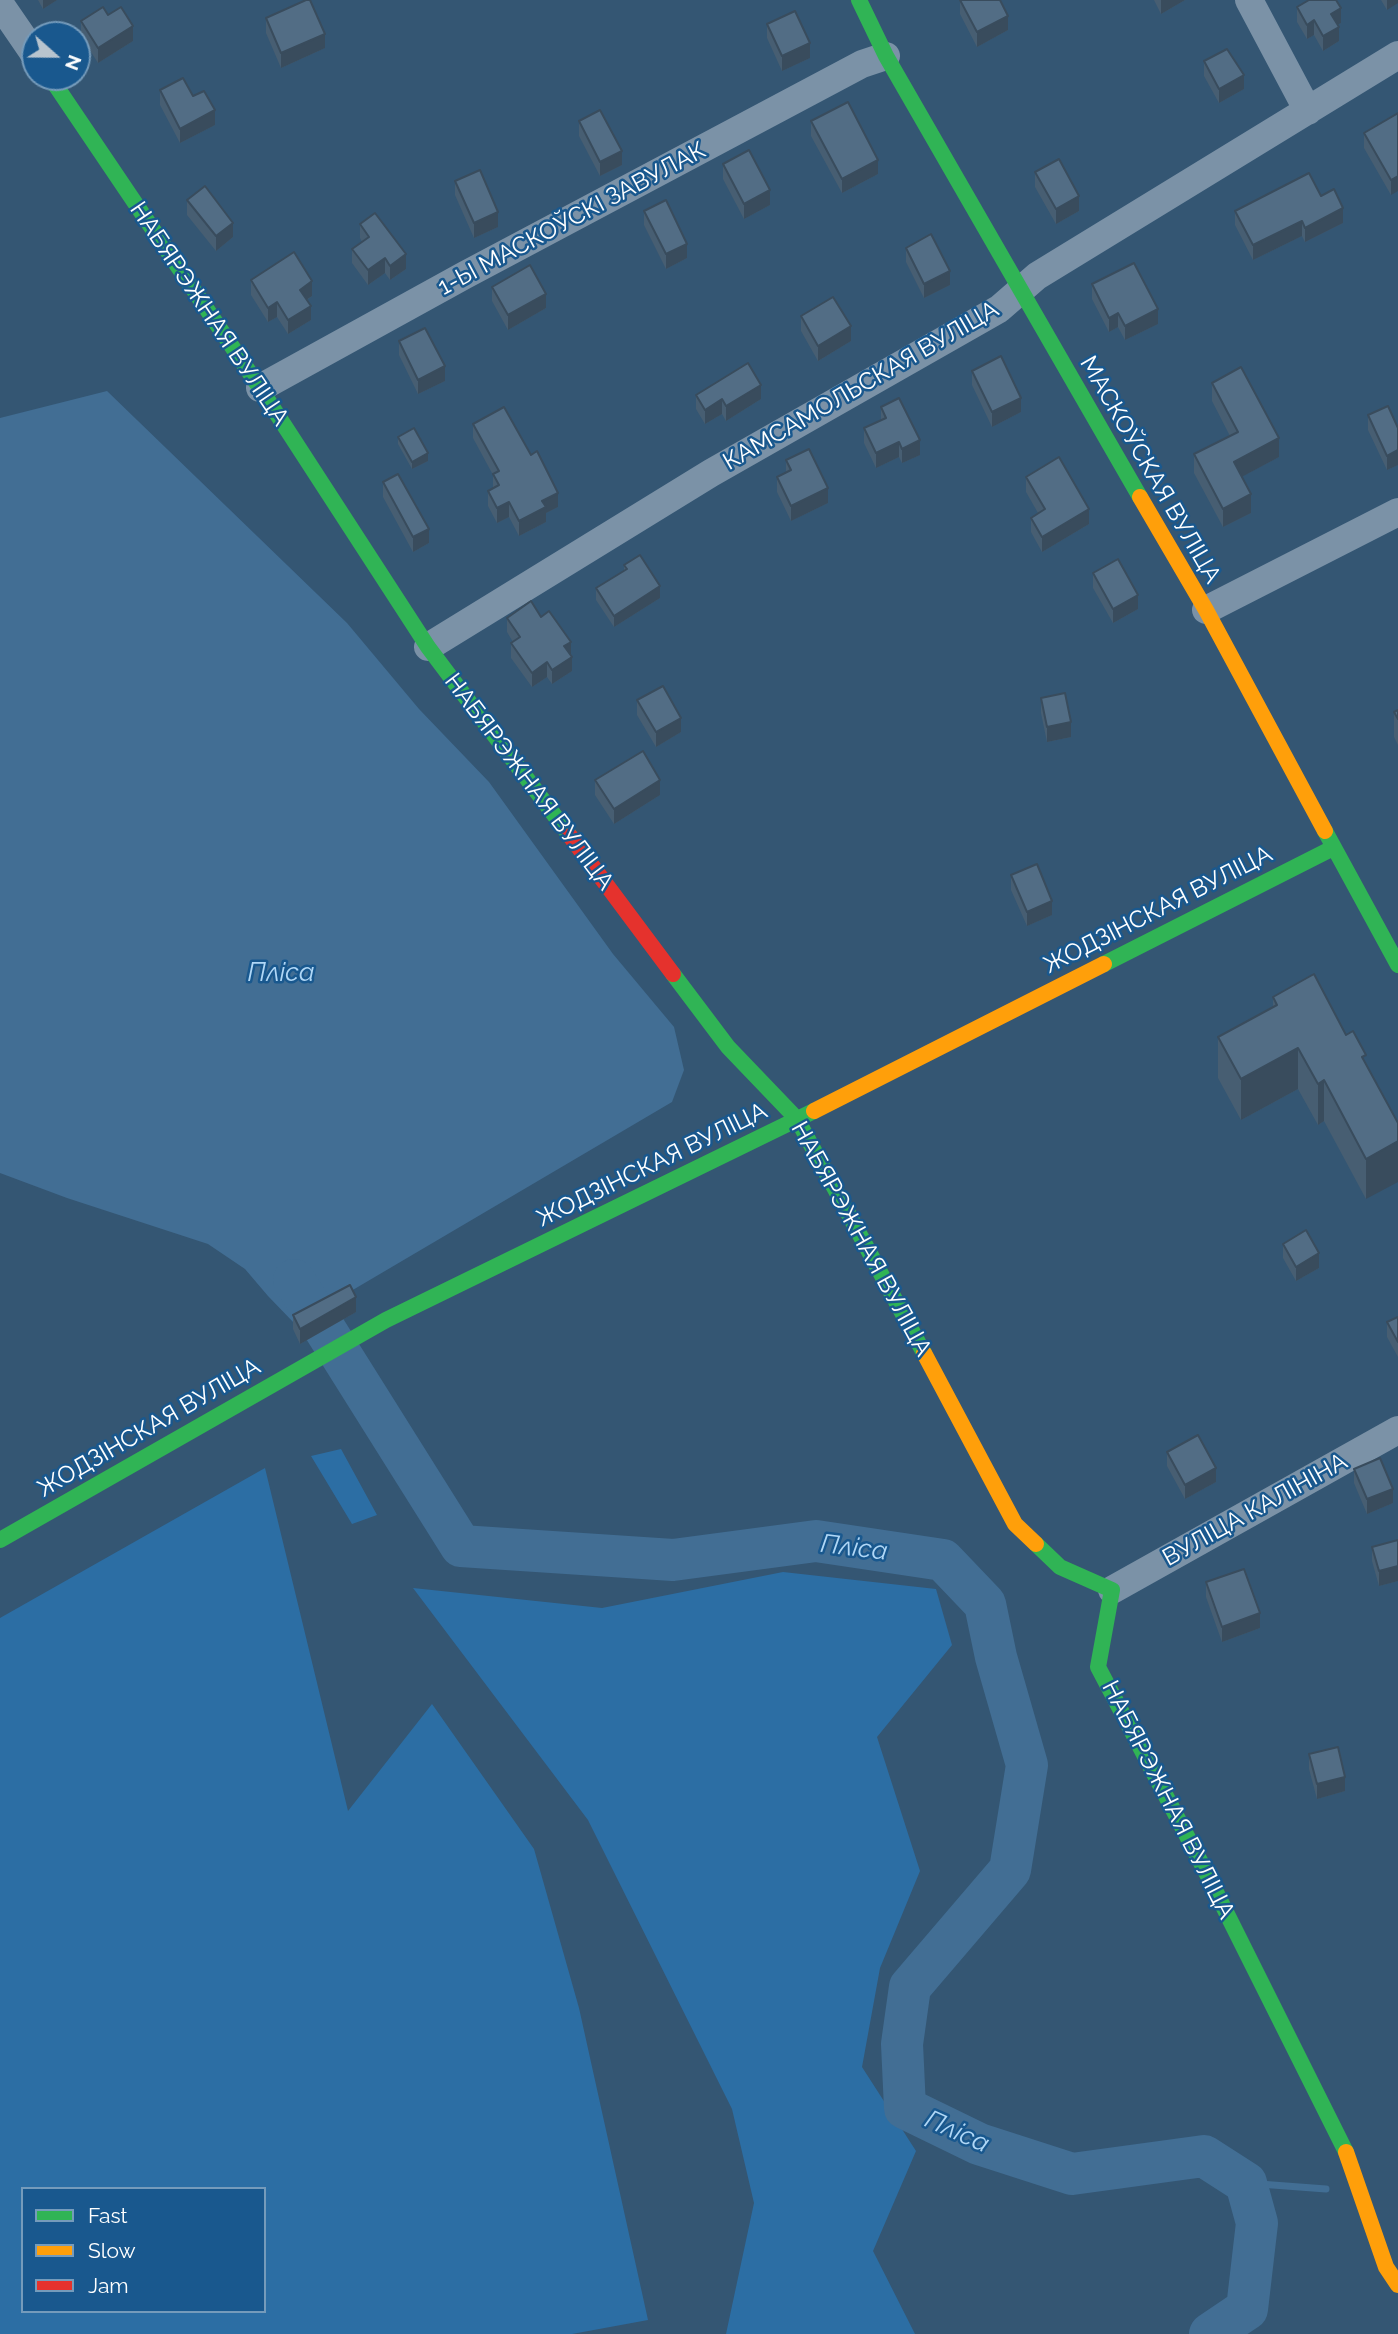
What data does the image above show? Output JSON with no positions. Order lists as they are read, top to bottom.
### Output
{
  "streets": {
    "street": [
      "1-Ы МАСКОЎСКІ ЗАВУЛАК",
      "НАБЯРЭЖНАЯ ВУЛІЦА",
      "КАМСАМОЛЬСКАЯ ВУЛІЦА",
      "МАСКОЎСКАЯ ВУЛІЦА",
      "ЖОДЗІНСКАЯ ВУЛІЦА",
      "ВУЛІЦА КАЛІНІНА"
    ]
  },
  "crossings": [
    ["1-Ы МАСКОЎСКІ ЗАВУЛАК", "НАБЯРЭЖНАЯ ВУЛІЦА"],
    ["1-Ы МАСКОЎСКІ ЗАВУЛАК", "МАСКОЎСКАЯ ВУЛІЦА"],
    ["НАБЯРЭЖНАЯ ВУЛІЦА", "КАМСАМОЛЬСКАЯ ВУЛІЦА"],
    ["НАБЯРЭЖНАЯ ВУЛІЦА", "ЖОДЗІНСКАЯ ВУЛІЦА"],
    ["НАБЯРЭЖНАЯ ВУЛІЦА", "ВУЛІЦА КАЛІНІНА"],
    ["КАМСАМОЛЬСКАЯ ВУЛІЦА", "МАСКОЎСКАЯ ВУЛІЦА"],
    ["МАСКОЎСКАЯ ВУЛІЦА", "ЖОДЗІНСКАЯ ВУЛІЦА"]
  ],
  "water": ["Пліса"],
  "legend": ["Fast", "Slow", "Jam"],
  "north": "right"
}
